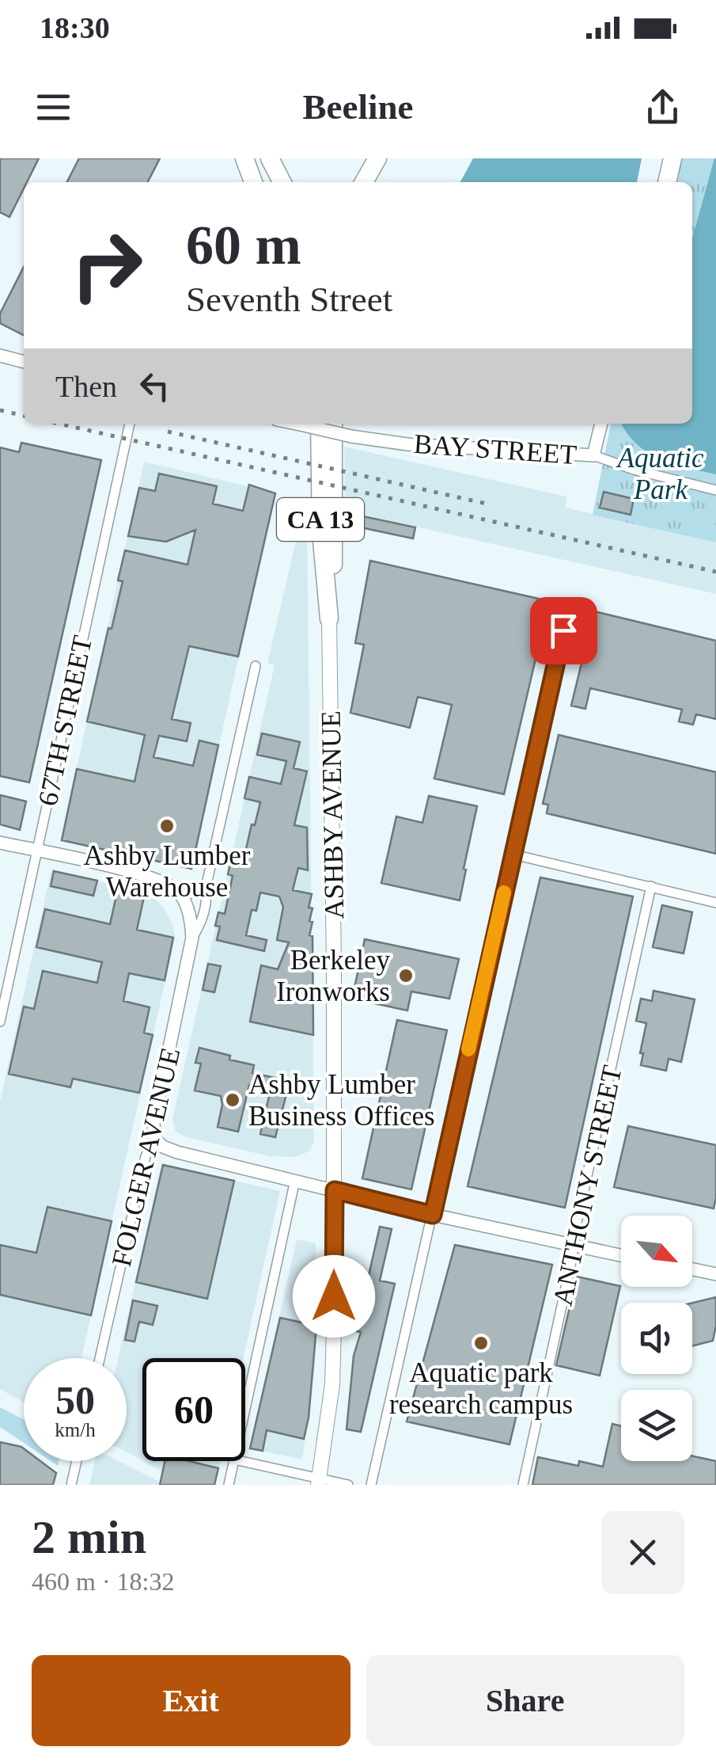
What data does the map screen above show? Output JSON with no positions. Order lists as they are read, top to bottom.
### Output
{
  "streets": {
    "highway": ["CA 13"],
    "main road": ["ASHBY AVENUE"],
    "street": [
      "BAY STREET",
      "67TH STREET",
      "FOLGER AVENUE",
      "ANTHONY STREET"
    ]
  },
  "crossings": [
    ["CA 13", "ASHBY AVENUE"]
  ],
  "parks": ["Aquatic Park"],
  "places": [
    "Ashby Lumber Warehouse",
    "Berkeley Ironworks",
    "Ashby Lumber Business Offices",
    "Aquatic park research campus"
  ],
  "north": "bottom right",
  "page": {
    "status": "18:30",
    "header": "Beeline",
    "turn": ["60 m", "Seventh Street"],
    "then": "Then",
    "speed": "50 km/h",
    "limit": "60",
    "heading": ["2 min", "460 m · 18:32"],
    "buttons": ["Exit", "Share"]
  }
}
